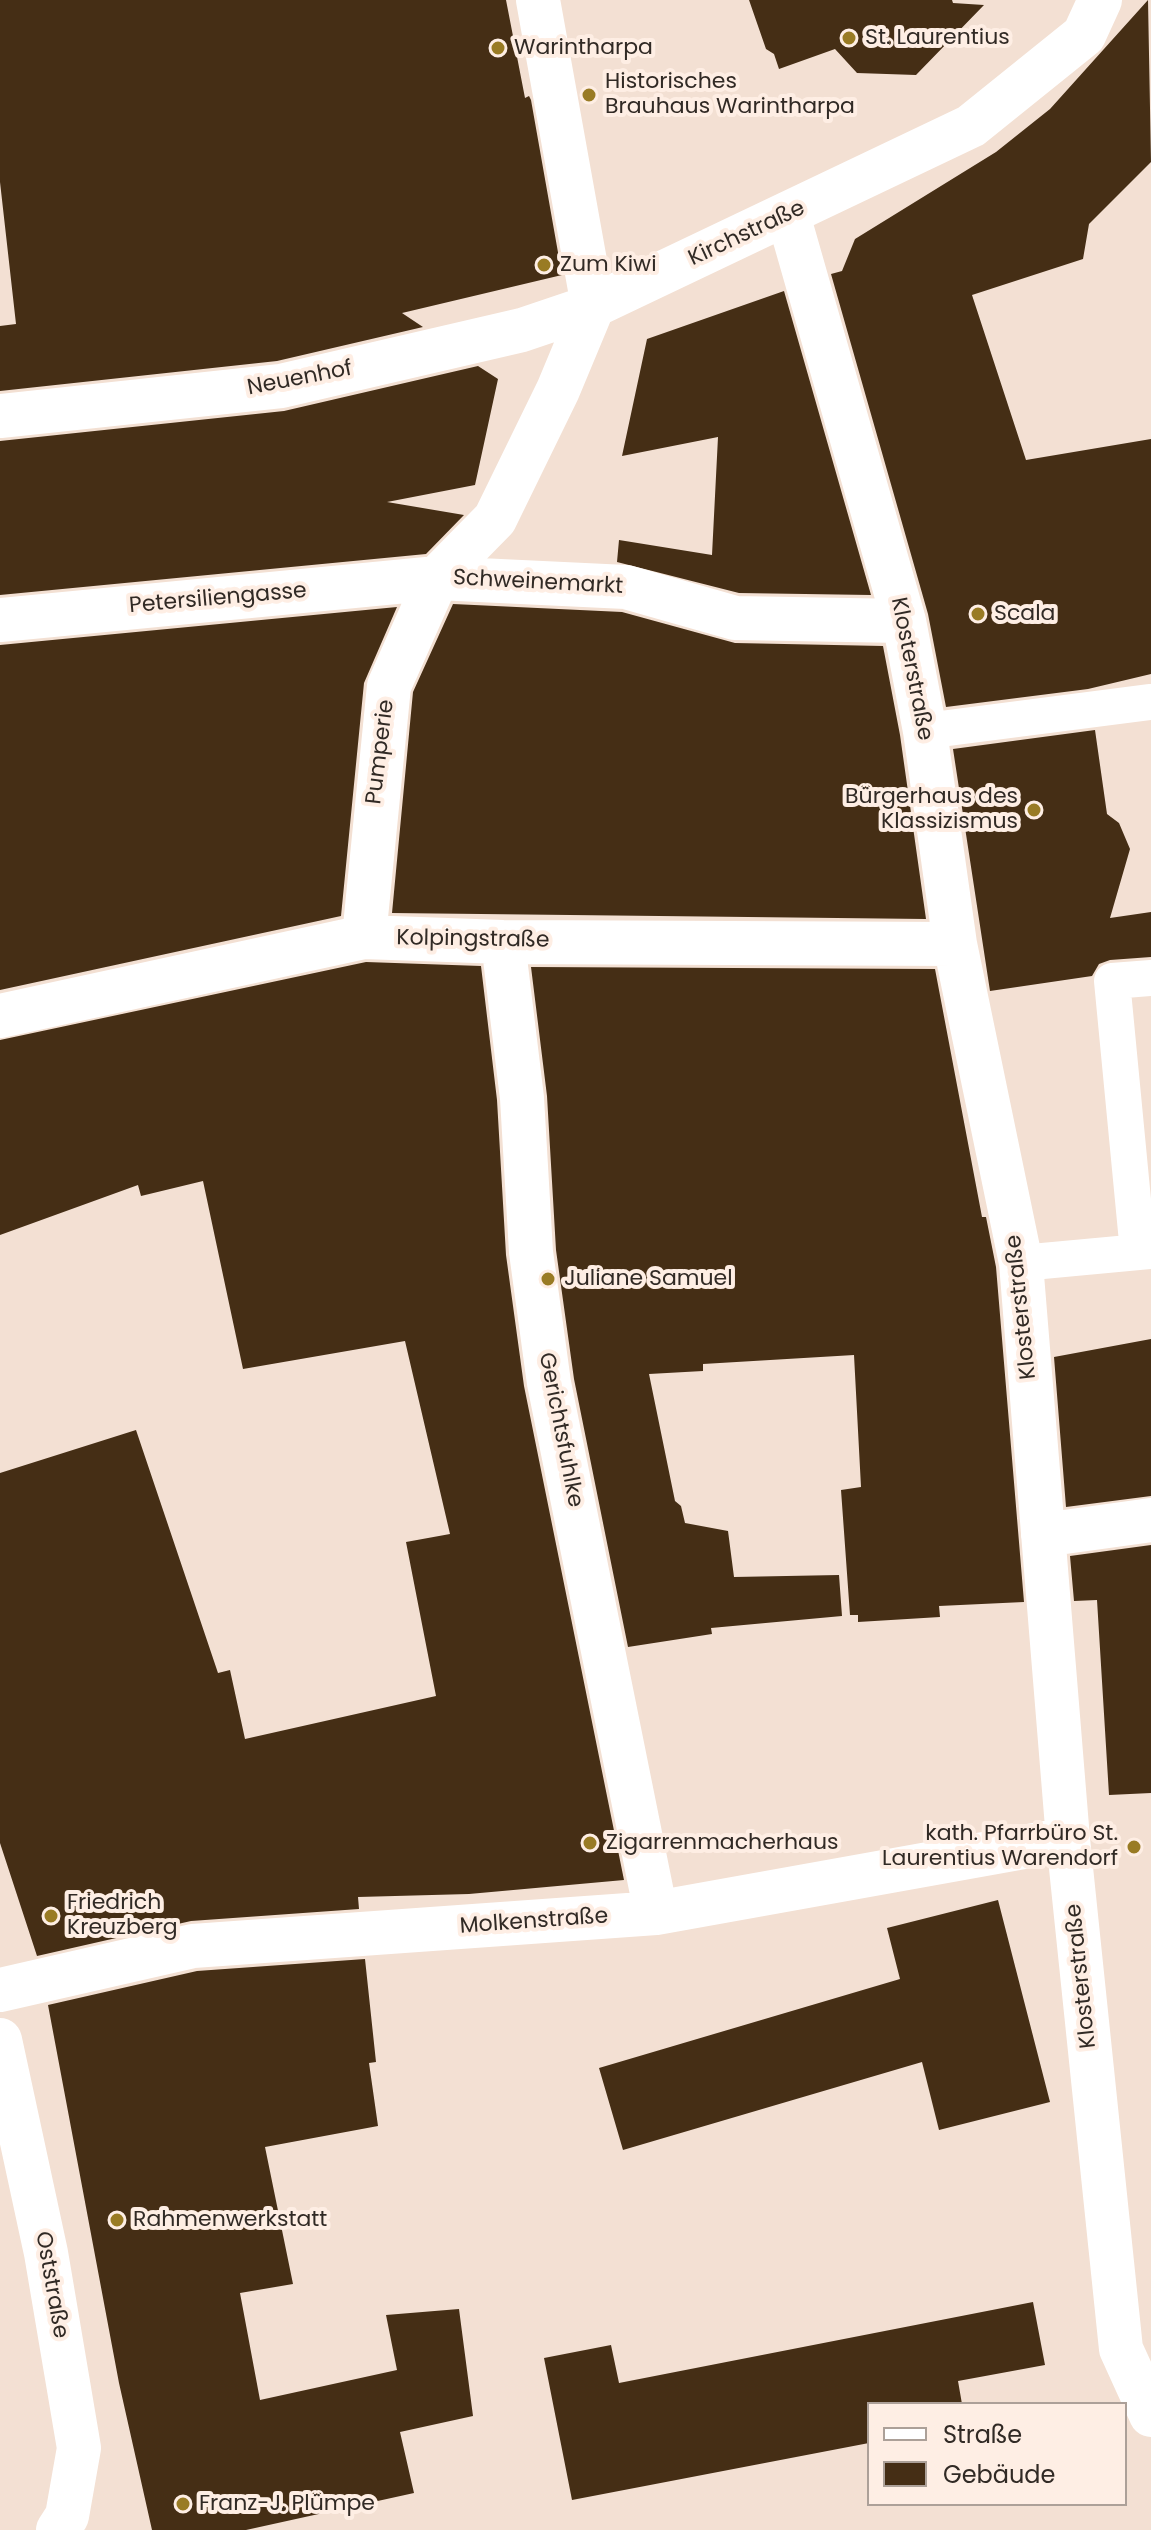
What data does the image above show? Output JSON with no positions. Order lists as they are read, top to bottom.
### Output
{
  "streets": {
    "street": [
      "Kirchstraße",
      "Neuenhof",
      "Schweinemarkt",
      "Petersiliengasse",
      "Klosterstraße",
      "Pumperie",
      "Kolpingstraße",
      "Gerichtsfuhlke",
      "Molkenstraße",
      "Oststraße"
    ]
  },
  "crossings": [
    ["Kirchstraße", "Neuenhof"],
    ["Kirchstraße", "Schweinemarkt"],
    ["Kirchstraße", "Klosterstraße"],
    ["Neuenhof", "Schweinemarkt"],
    ["Schweinemarkt", "Petersiliengasse"],
    ["Schweinemarkt", "Klosterstraße"],
    ["Schweinemarkt", "Pumperie"],
    ["Petersiliengasse", "Pumperie"],
    ["Klosterstraße", "Kolpingstraße"],
    ["Klosterstraße", "Molkenstraße"],
    ["Pumperie", "Kolpingstraße"],
    ["Kolpingstraße", "Gerichtsfuhlke"],
    ["Gerichtsfuhlke", "Molkenstraße"]
  ],
  "places": [
    "St. Laurentius",
    "Warintharpa",
    "Historisches Brauhaus Warintharpa",
    "Zum Kiwi",
    "Scala",
    "Bürgerhaus des Klassizismus",
    "Juliane Samuel",
    "Zigarrenmacherhaus",
    "kath. Pfarrbüro St. Laurentius Warendorf",
    "Friedrich Kreuzberg",
    "Rahmenwerkstatt",
    "Franz-J. Plümpe"
  ],
  "legend": ["Straße", "Gebäude"]
}
